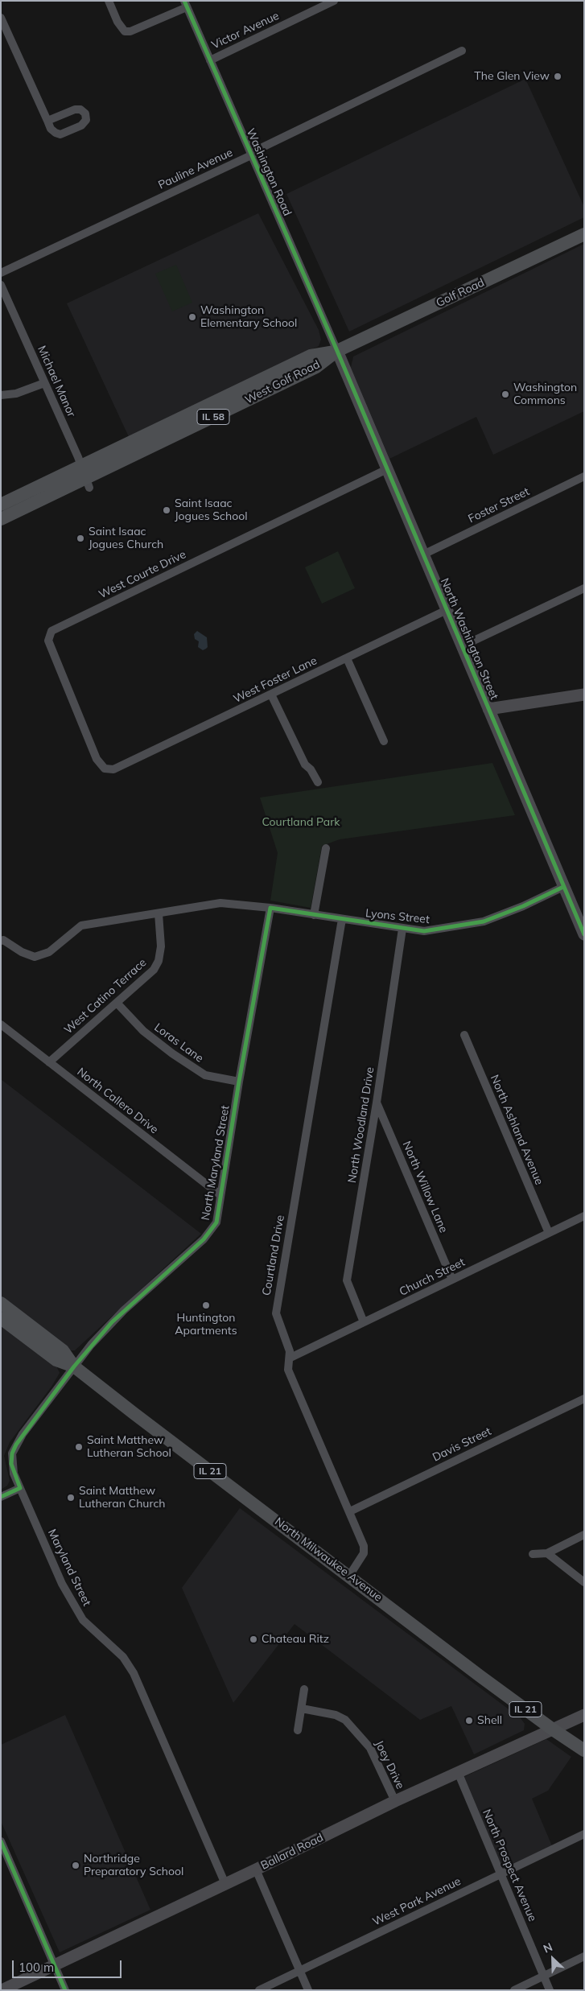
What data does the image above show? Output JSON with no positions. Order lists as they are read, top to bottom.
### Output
{
  "streets": {
    "main road": [
      "Golf Road",
      "West Golf Road",
      "IL 58",
      "IL 21",
      "North Milwaukee Avenue"
    ],
    "street": [
      "Victor Avenue",
      "Pauline Avenue",
      "Washington Road",
      "Michael Manor",
      "Foster Street",
      "West Courte Drive",
      "North Washington Street",
      "West Foster Lane",
      "Lyons Street",
      "West Catino Terrace",
      "Loras Lane",
      "North Callero Drive",
      "North Woodland Drive",
      "North Ashland Avenue",
      "North Maryland Street",
      "North Willow Lane",
      "Courtland Drive",
      "Church Street",
      "Davis Street",
      "Maryland Street",
      "Joey Drive",
      "Ballard Road",
      "North Prospect Avenue",
      "West Park Avenue"
    ]
  },
  "crossings": [
    ["Victor Avenue", "Washington Road"],
    ["Pauline Avenue", "Washington Road"],
    ["Washington Road", "Golf Road"],
    ["Washington Road", "West Golf Road"],
    ["Washington Road", "North Washington Street"],
    ["Golf Road", "West Golf Road"],
    ["Golf Road", "North Washington Street"],
    ["Michael Manor", "West Golf Road"],
    ["West Golf Road", "North Washington Street"],
    ["Foster Street", "North Washington Street"],
    ["West Courte Drive", "North Washington Street"],
    ["West Courte Drive", "West Foster Lane"],
    ["North Washington Street", "West Foster Lane"],
    ["North Washington Street", "Lyons Street"],
    ["Lyons Street", "West Catino Terrace"],
    ["Lyons Street", "North Woodland Drive"],
    ["Lyons Street", "North Maryland Street"],
    ["Lyons Street", "Courtland Drive"],
    ["West Catino Terrace", "Loras Lane"],
    ["West Catino Terrace", "North Callero Drive"],
    ["Loras Lane", "North Maryland Street"],
    ["North Callero Drive", "North Maryland Street"],
    ["North Woodland Drive", "North Willow Lane"],
    ["North Woodland Drive", "Church Street"],
    ["North Ashland Avenue", "Church Street"],
    ["North Maryland Street", "North Milwaukee Avenue"],
    ["North Maryland Street", "Maryland Street"],
    ["North Willow Lane", "Church Street"],
    ["Courtland Drive", "Church Street"],
    ["Courtland Drive", "Davis Street"],
    ["Courtland Drive", "North Milwaukee Avenue"],
    ["North Milwaukee Avenue", "Maryland Street"],
    ["North Milwaukee Avenue", "Ballard Road"],
    ["Maryland Street", "Ballard Road"],
    ["Joey Drive", "Ballard Road"],
    ["Ballard Road", "North Prospect Avenue"],
    ["North Prospect Avenue", "West Park Avenue"]
  ],
  "parks": ["Courtland Park"],
  "places": [
    "The Glen View",
    "Washington Elementary School",
    "Washington Commons",
    "Saint Isaac Jogues School",
    "Saint Isaac Jogues Church",
    "Huntington Apartments",
    "Saint Matthew Lutheran School",
    "Saint Matthew Lutheran Church",
    "Chateau Ritz",
    "Shell",
    "Northridge Preparatory School"
  ],
  "scale_bar": "100 m",
  "north": "top left"
}
